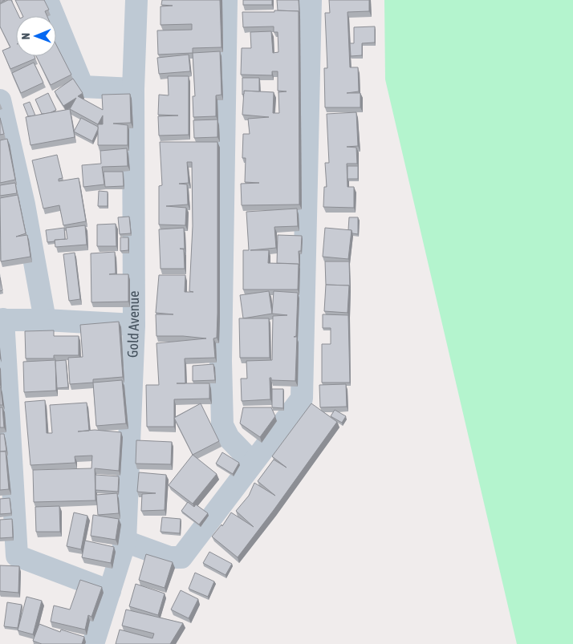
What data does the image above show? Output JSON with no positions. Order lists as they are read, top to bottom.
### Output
{
  "streets": {
    "street": ["Gold Avenue"]
  },
  "north": "left"
}
